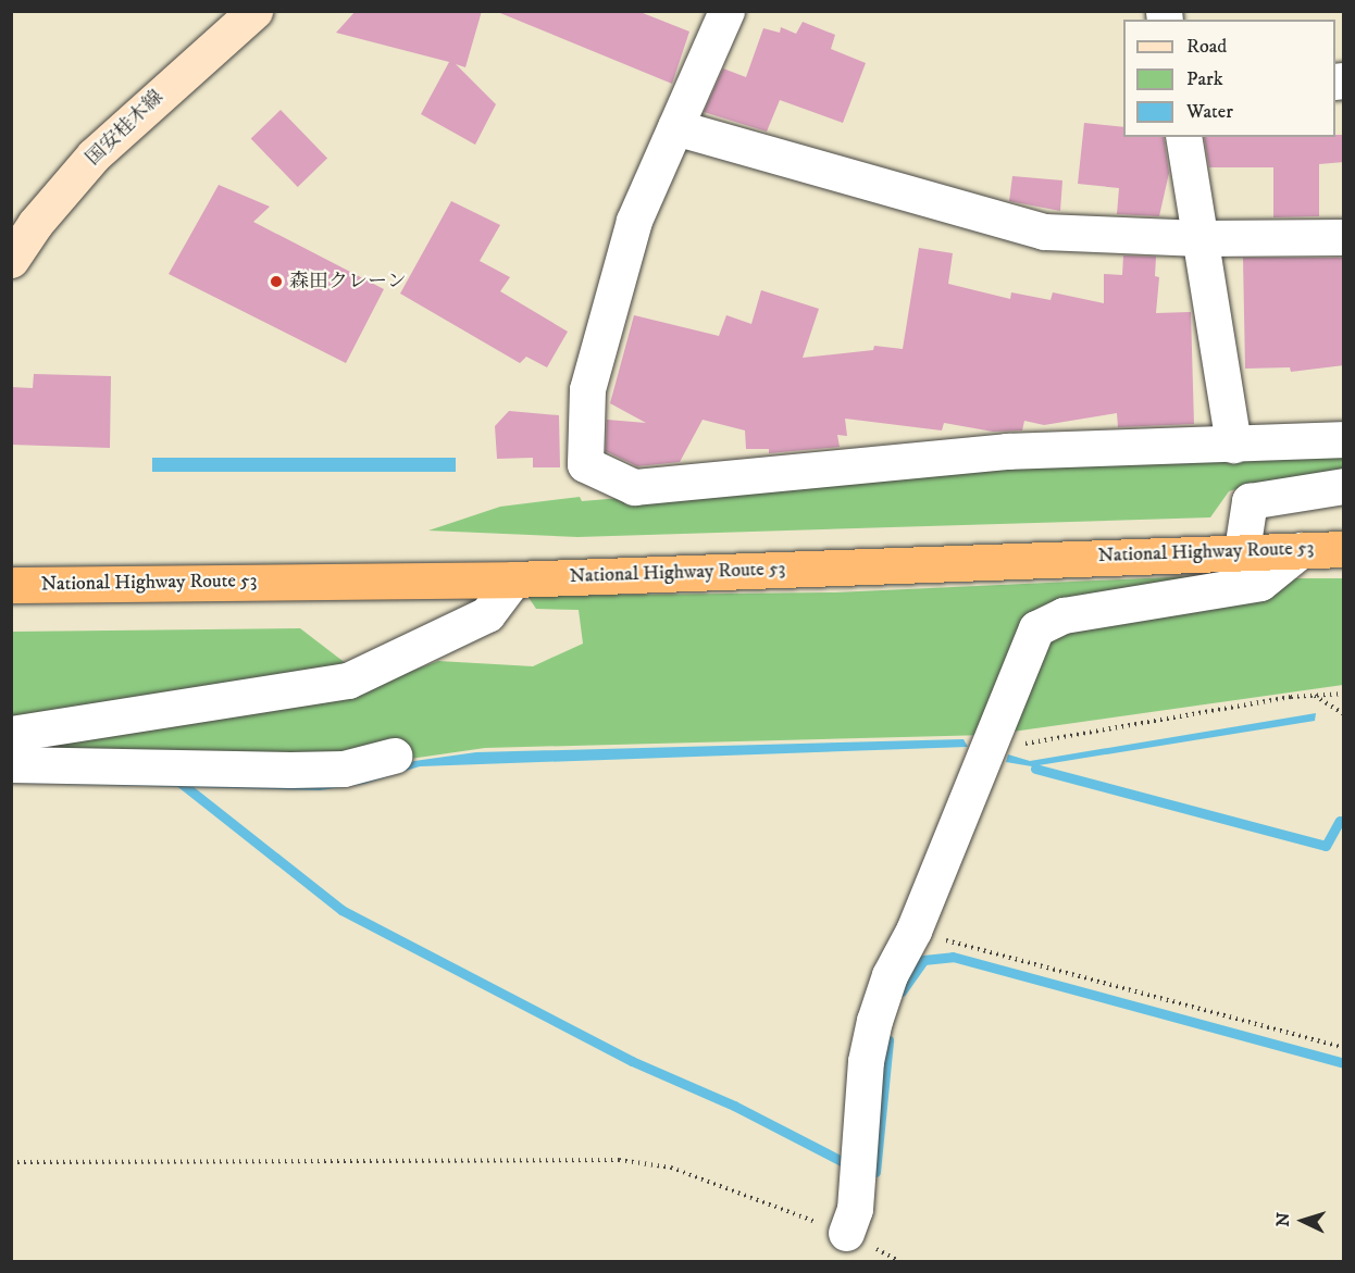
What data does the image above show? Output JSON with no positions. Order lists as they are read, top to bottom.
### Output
{
  "streets": {
    "highway": ["National Highway Route 53"],
    "main road": ["国安桂木線"]
  },
  "places": ["森田クレーン"],
  "legend": ["Road", "Park", "Water"],
  "north": "left"
}
